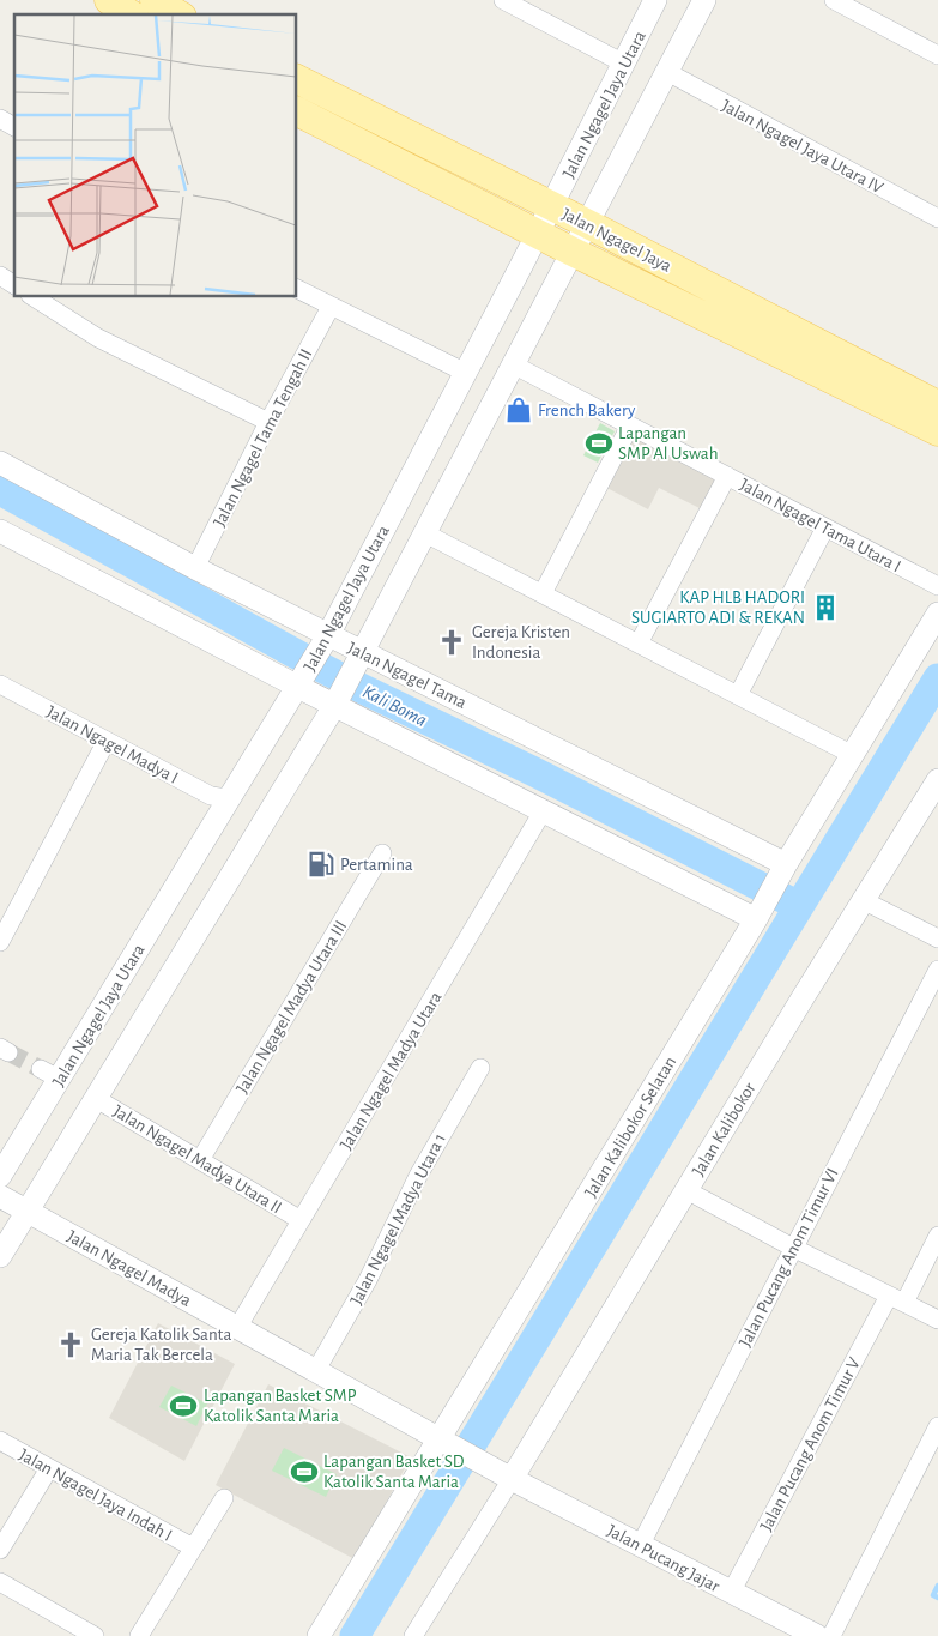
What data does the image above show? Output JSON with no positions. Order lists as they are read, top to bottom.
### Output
{
  "streets": {
    "main road": ["Jalan Ngagel Jaya"],
    "street": [
      "Jalan Ngagel Jaya Utara",
      "Jalan Ngagel Jaya Utara IV",
      "Jalan Ngagel Tama Tengah II",
      "Jalan Ngagel Tama Utara I",
      "Jalan Ngagel Tama",
      "Jalan Ngagel Madya I",
      "Jalan Ngagel Madya Utara III",
      "Jalan Ngagel Madya Utara",
      "Jalan Kalibokor Selatan",
      "Jalan Kalibokor",
      "Jalan Ngagel Madya Utara II",
      "Jalan Ngagel Madya Utara 1",
      "Jalan Pucang Anom Timur VI",
      "Jalan Ngagel Madya",
      "Jalan Pucang Anom Timur V",
      "Jalan Ngagel Jaya Indah I",
      "Jalan Pucang Jajar"
    ]
  },
  "crossings": [
    ["Jalan Ngagel Jaya Utara", "Jalan Ngagel Jaya"],
    ["Jalan Ngagel Jaya Utara", "Jalan Ngagel Tama"],
    ["Jalan Ngagel Jaya Utara", "Jalan Ngagel Madya I"],
    ["Jalan Ngagel Tama Tengah II", "Jalan Ngagel Tama"],
    ["Jalan Ngagel Tama", "Jalan Kalibokor Selatan"],
    ["Jalan Ngagel Madya Utara III", "Jalan Ngagel Madya Utara II"],
    ["Jalan Ngagel Madya Utara", "Jalan Ngagel Madya Utara II"],
    ["Jalan Ngagel Madya Utara", "Jalan Ngagel Madya"],
    ["Jalan Kalibokor Selatan", "Jalan Ngagel Madya"],
    ["Jalan Kalibokor", "Jalan Ngagel Madya"],
    ["Jalan Kalibokor", "Jalan Pucang Jajar"],
    ["Jalan Ngagel Madya Utara 1", "Jalan Ngagel Madya"],
    ["Jalan Pucang Anom Timur VI", "Jalan Pucang Jajar"],
    ["Jalan Ngagel Madya", "Jalan Pucang Jajar"],
    ["Jalan Pucang Anom Timur V", "Jalan Pucang Jajar"]
  ],
  "water": ["Kali Boma"],
  "places": {
    "shop": ["French Bakery"],
    "sports": ["Lapangan SMP Al Uswah", "Lapangan Basket SMP Katolik Santa Maria", "Lapangan Basket SD Katolik Santa Maria"],
    "building": ["KAP HLB HADORI SUGIARTO ADI & REKAN"],
    "church": ["Gereja Kristen Indonesia", "Gereja Katolik Santa Maria Tak Bercela"],
    "fuel station": ["Pertamina"]
  }
}
